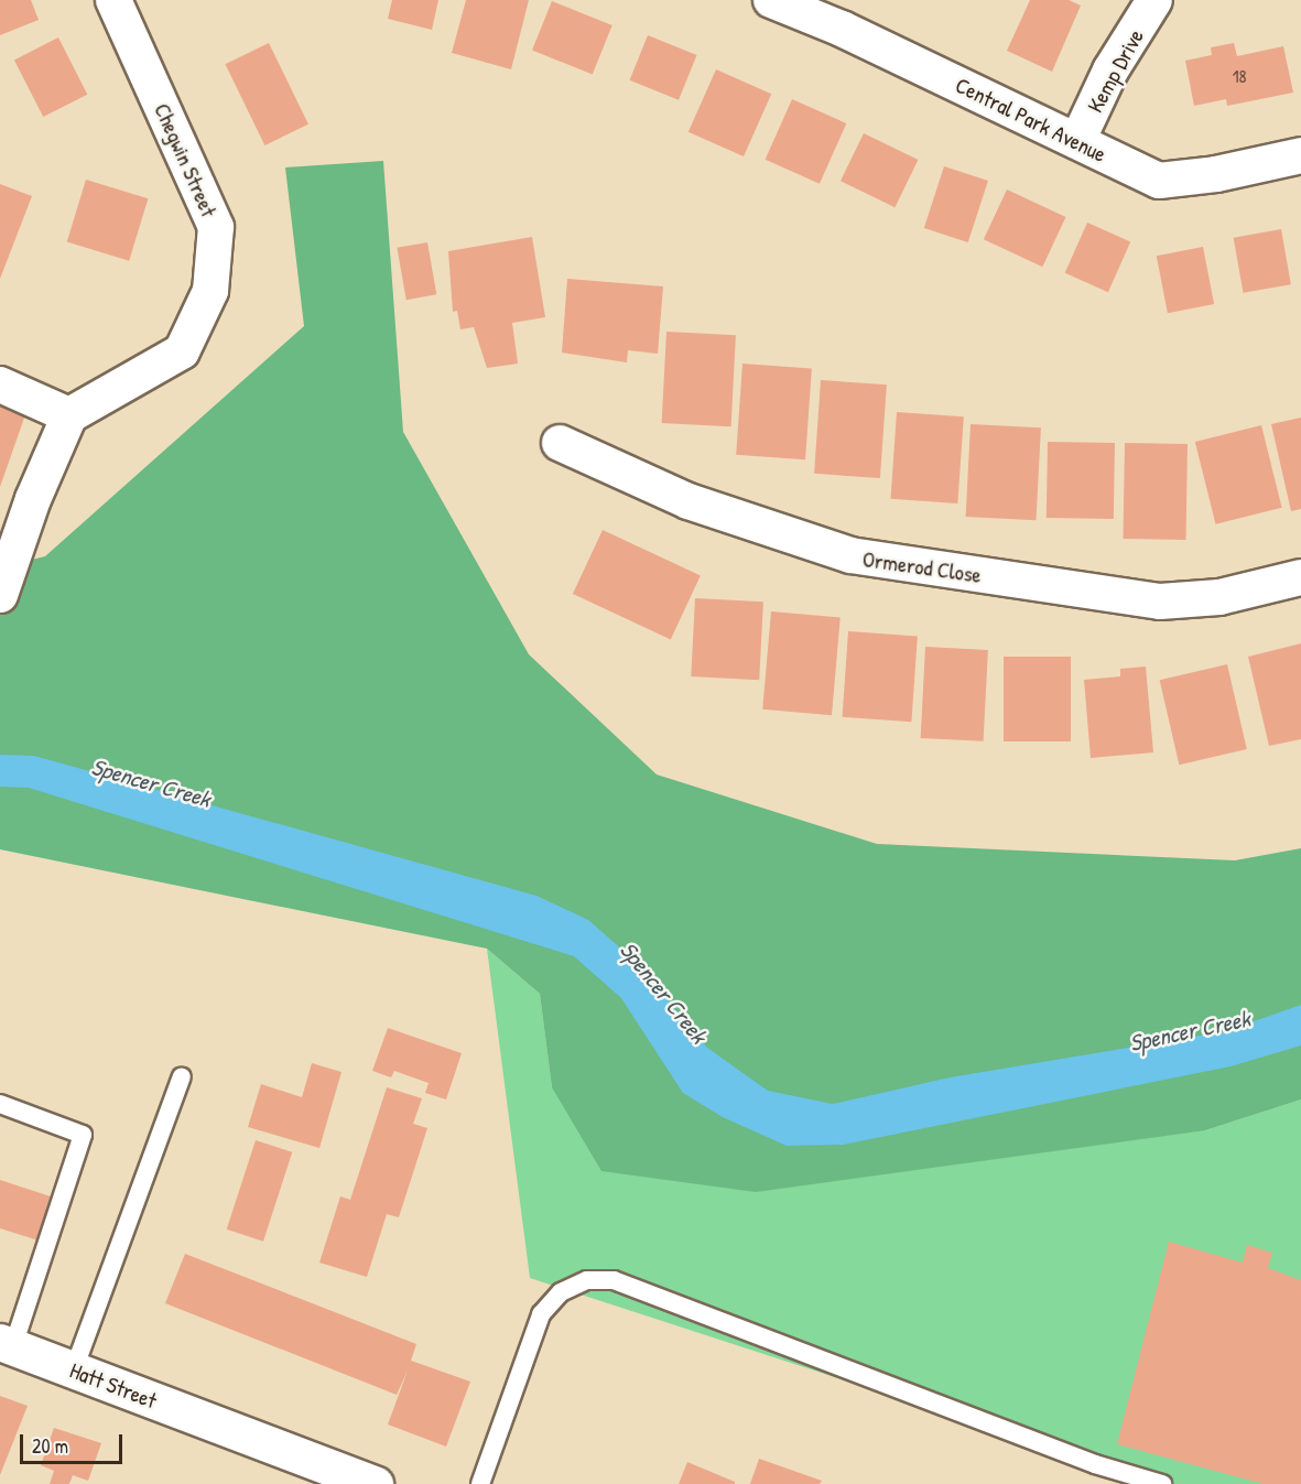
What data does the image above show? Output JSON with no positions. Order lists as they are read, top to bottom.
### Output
{
  "streets": {
    "street": [
      "Kemp Drive",
      "Central Park Avenue",
      "Chegwin Street",
      "Ormerod Close",
      "Hatt Street"
    ]
  },
  "crossings": [
    ["Kemp Drive", "Central Park Avenue"]
  ],
  "water": ["Spencer Creek"],
  "house_numbers": ["18"],
  "scale_bar": "20 m"
}
